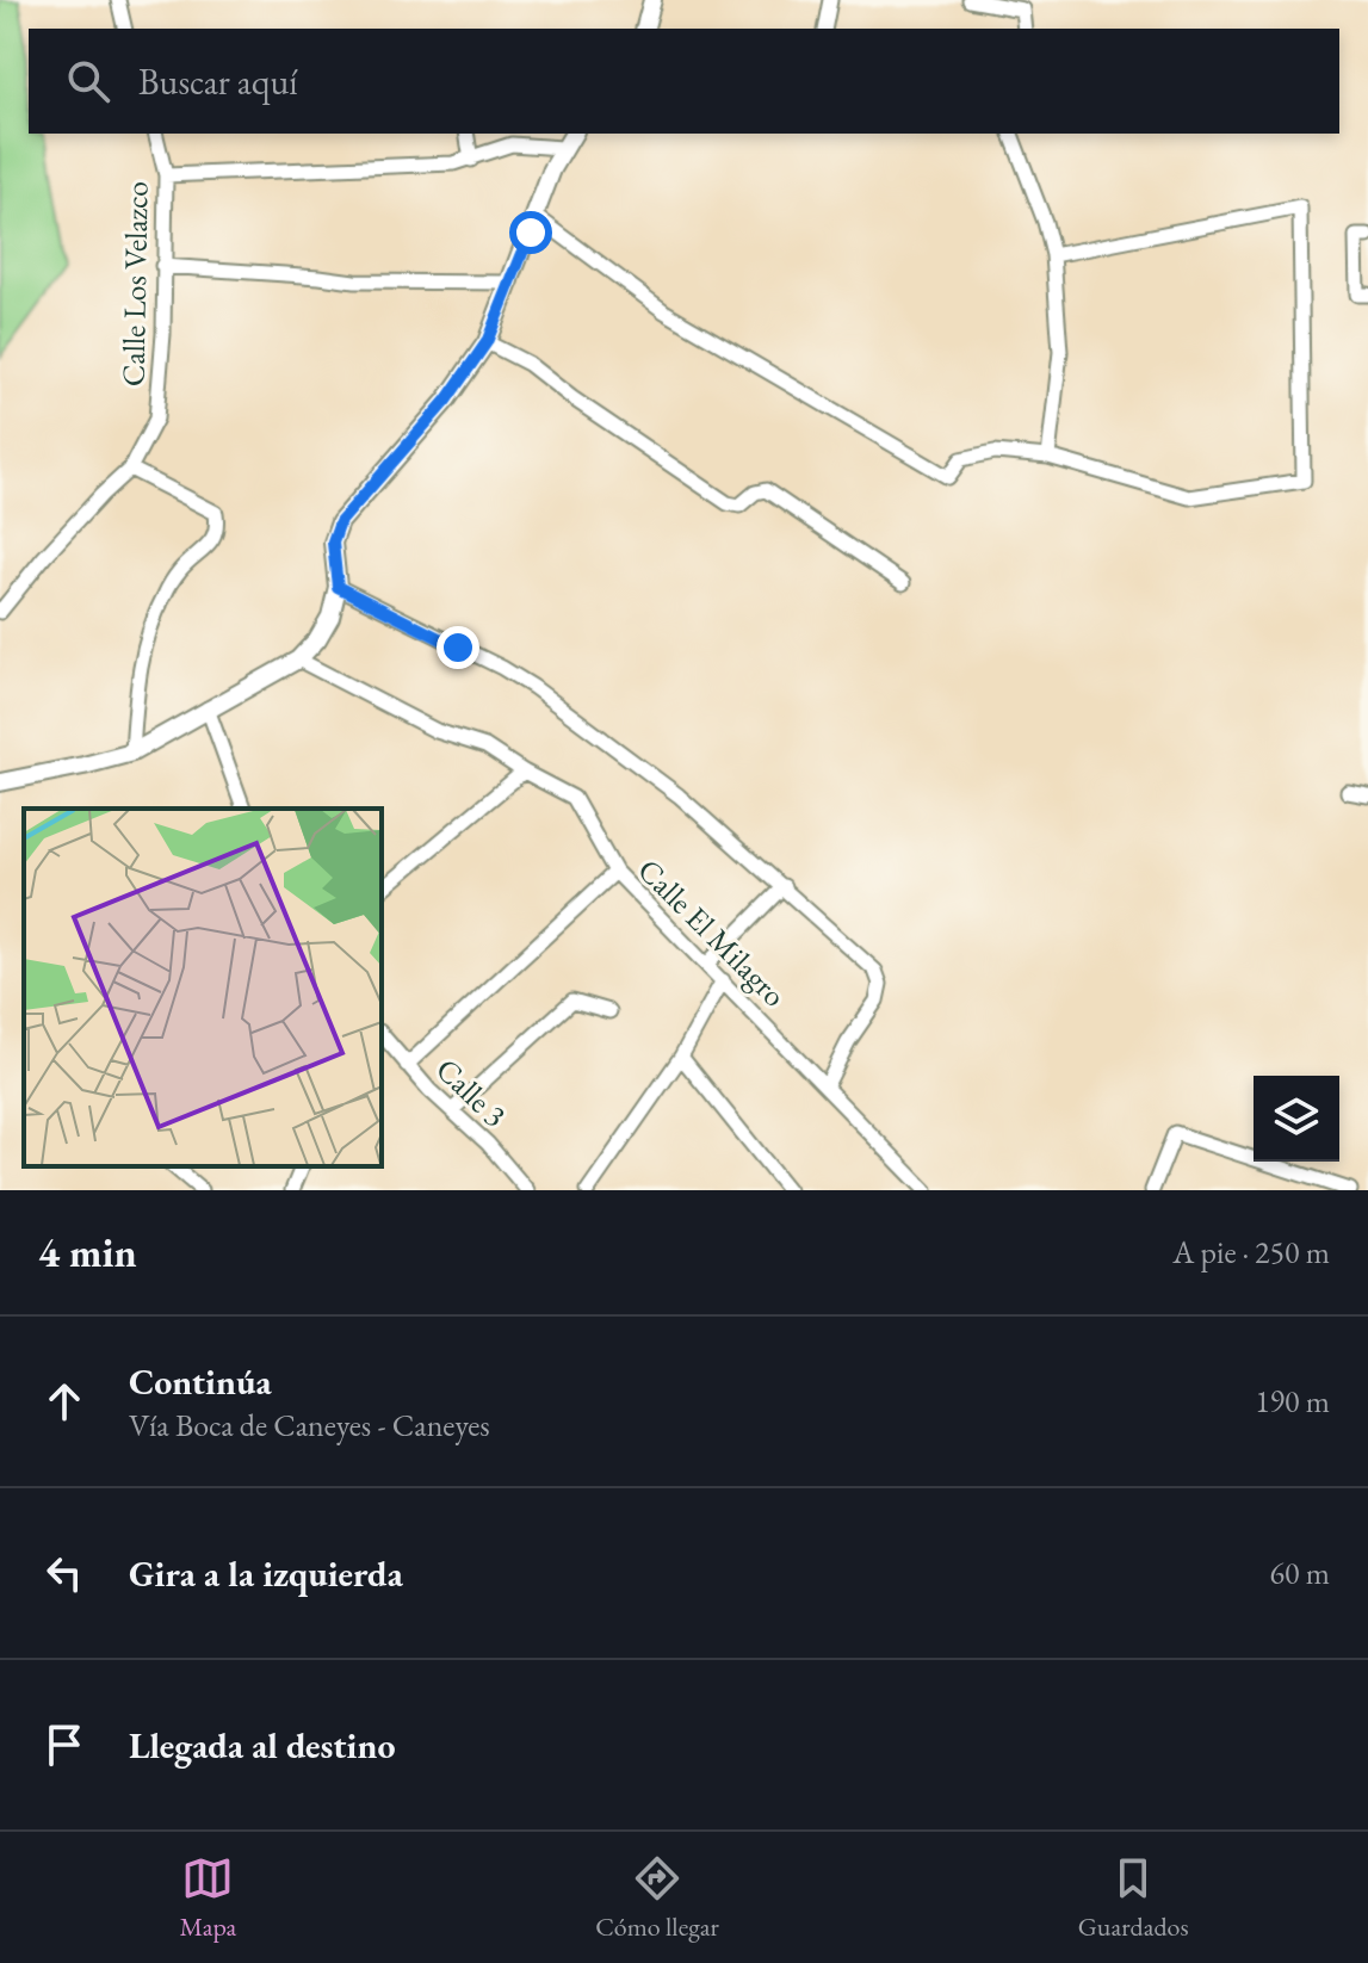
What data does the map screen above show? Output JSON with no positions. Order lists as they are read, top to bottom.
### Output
{
  "streets": {
    "street": ["Calle Los Velazco", "Calle El Milagro", "Calle 3"]
  },
  "page": {
    "search": "Buscar aquí",
    "heading": ["4 min", "A pie · 250 m"],
    "list": [
      ["Continúa", "Vía Boca de Caneyes - Caneyes", "190 m"],
      ["Gira a la izquierda", "60 m"],
      "Llegada al destino"
    ],
    "nav": ["Mapa", "Cómo llegar", "Guardados"]
  }
}
